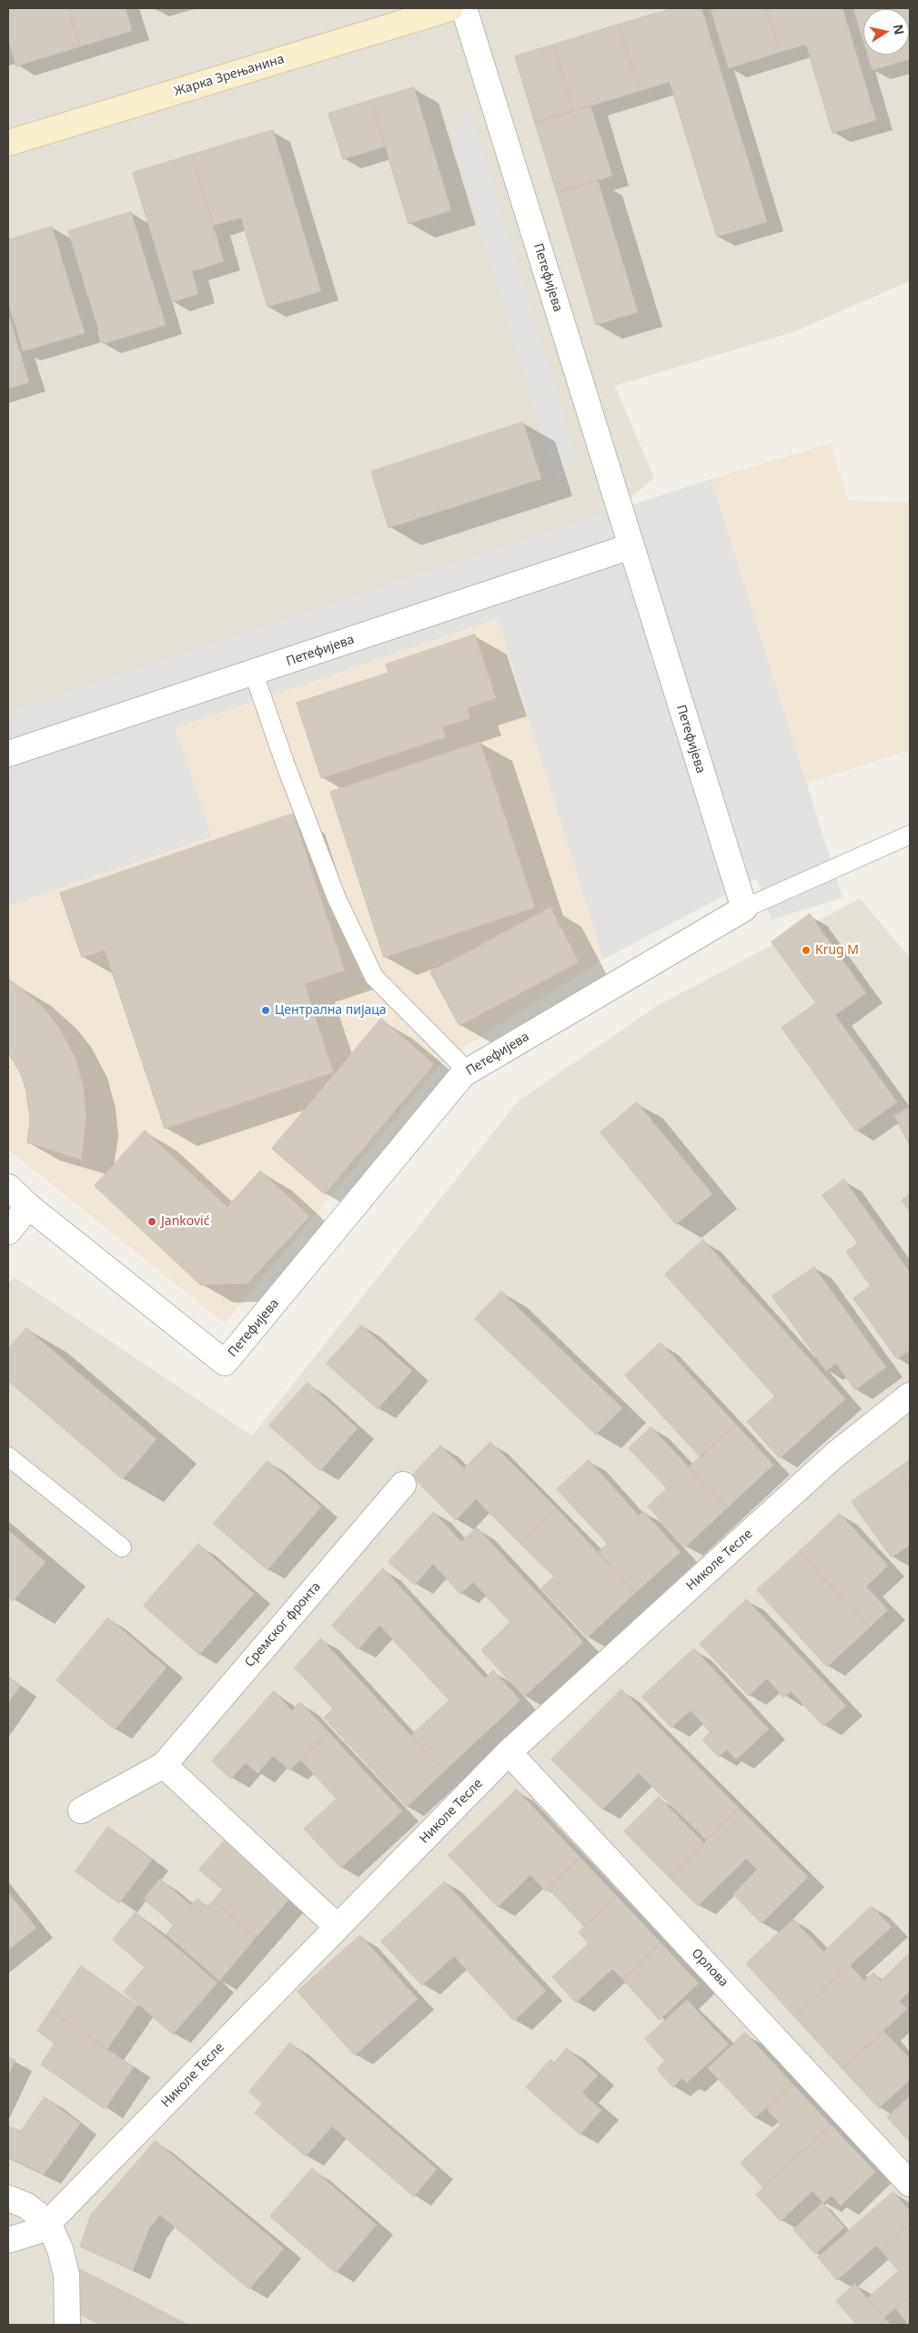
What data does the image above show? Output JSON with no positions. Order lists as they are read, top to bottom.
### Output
{
  "streets": {
    "main road": ["Жарка Зрењанина"],
    "street": [
      "Петефијева",
      "Николе Тесле",
      "Сремског фронта",
      "Орлова"
    ]
  },
  "crossings": [
    ["Николе Тесле", "Орлова"]
  ],
  "places": ["Krug M", "Централна пијаца", "Janković"],
  "north": "right"
}
